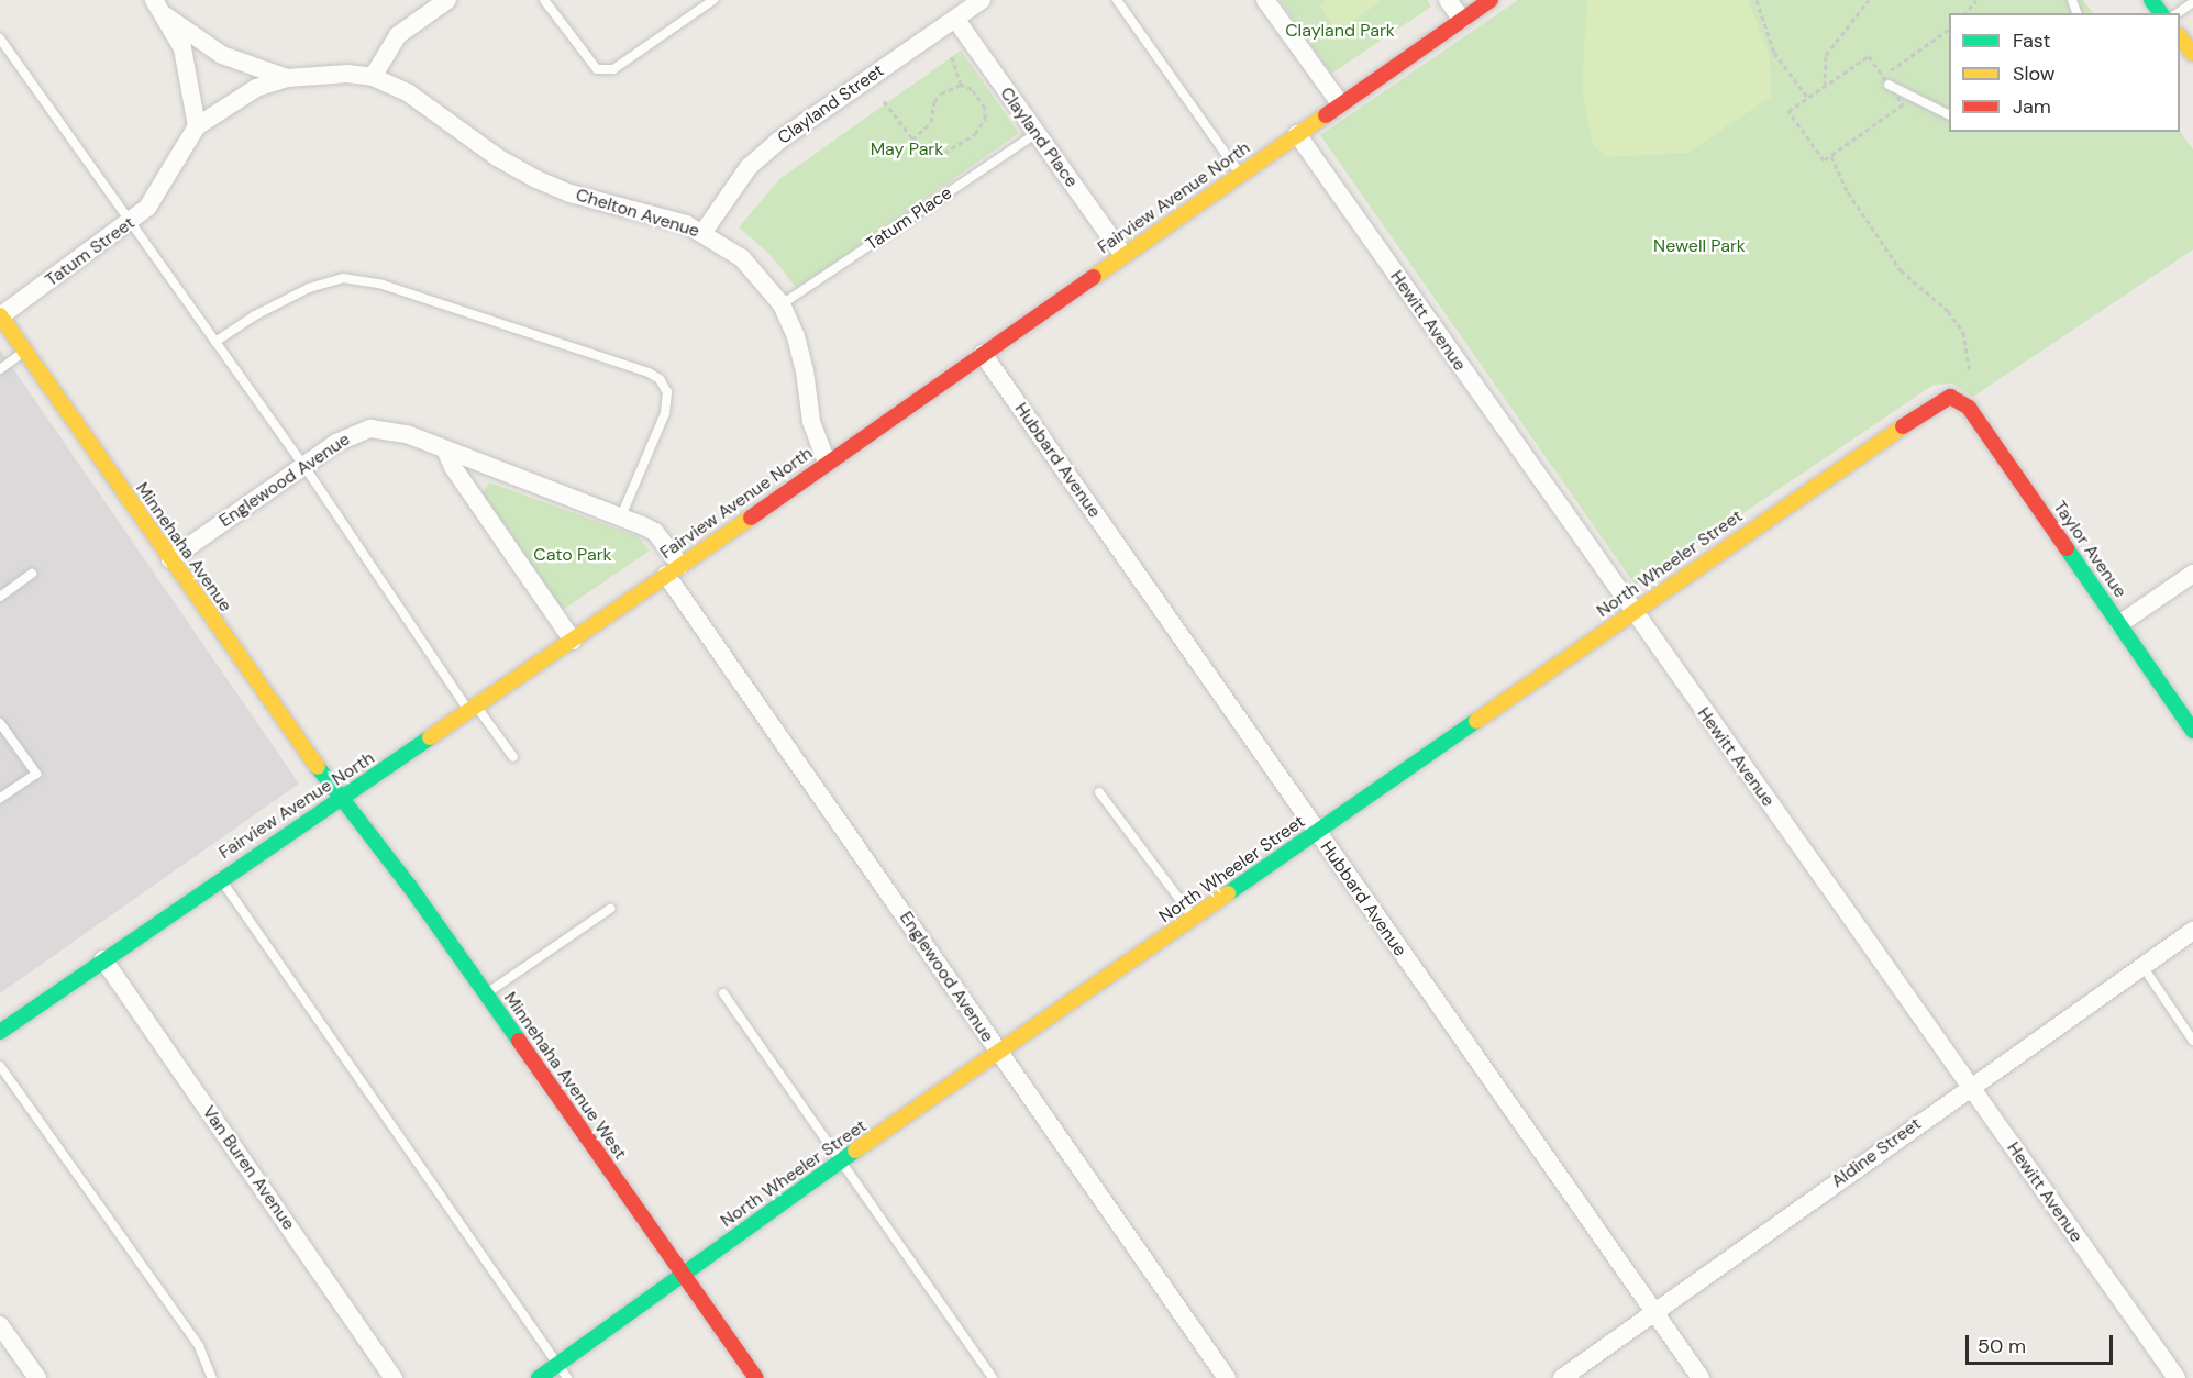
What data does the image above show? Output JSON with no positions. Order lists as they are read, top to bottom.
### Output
{
  "streets": {
    "street": [
      "Clayland Street",
      "Clayland Place",
      "Fairview Avenue North",
      "Chelton Avenue",
      "Tatum Street",
      "Hewitt Avenue",
      "Hubbard Avenue",
      "Englewood Avenue",
      "Minnehaha Avenue",
      "Taylor Avenue",
      "North Wheeler Street",
      "Minnehaha Avenue West",
      "Aldine Street",
      "Van Buren Avenue"
    ],
    "lane": ["Tatum Place"]
  },
  "crossings": [
    ["Clayland Street", "Clayland Place"],
    ["Clayland Street", "Chelton Avenue"],
    ["Clayland Place", "Fairview Avenue North"],
    ["Clayland Place", "Tatum Place"],
    ["Fairview Avenue North", "Chelton Avenue"],
    ["Fairview Avenue North", "Hewitt Avenue"],
    ["Fairview Avenue North", "Hubbard Avenue"],
    ["Fairview Avenue North", "Englewood Avenue"],
    ["Fairview Avenue North", "Minnehaha Avenue"],
    ["Fairview Avenue North", "Minnehaha Avenue West"],
    ["Fairview Avenue North", "Van Buren Avenue"],
    ["Chelton Avenue", "Tatum Place"],
    ["Chelton Avenue", "Tatum Street"],
    ["Tatum Street", "Minnehaha Avenue"],
    ["Hewitt Avenue", "North Wheeler Street"],
    ["Hewitt Avenue", "Aldine Street"],
    ["Hubbard Avenue", "North Wheeler Street"],
    ["Hubbard Avenue", "Aldine Street"],
    ["Englewood Avenue", "Minnehaha Avenue"],
    ["Englewood Avenue", "North Wheeler Street"],
    ["Minnehaha Avenue", "Minnehaha Avenue West"],
    ["Taylor Avenue", "North Wheeler Street"],
    ["North Wheeler Street", "Minnehaha Avenue West"]
  ],
  "parks": [
    "Clayland Park",
    "May Park",
    "Newell Park",
    "Cato Park"
  ],
  "legend": ["Fast", "Slow", "Jam"],
  "scale_bar": "50 m"
}
